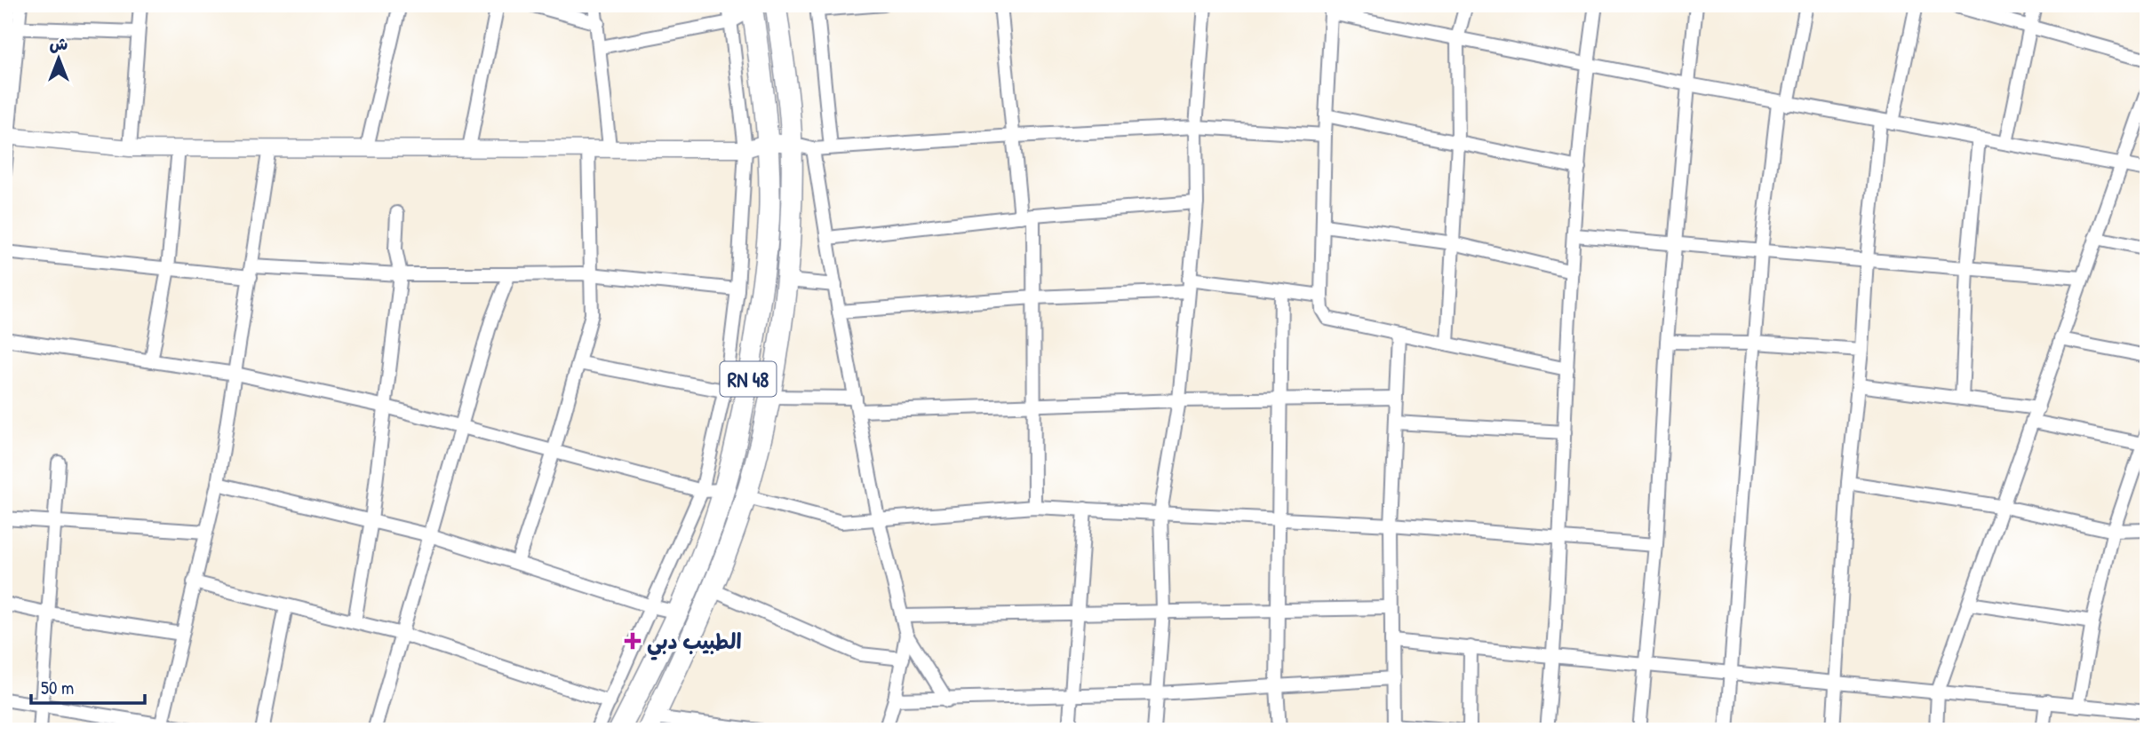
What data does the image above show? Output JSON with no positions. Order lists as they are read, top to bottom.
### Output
{
  "streets": {
    "highway": ["RN 48"]
  },
  "places": {
    "health": ["الطبيب دبي"]
  },
  "scale_bar": "50 m",
  "north": "top"
}
